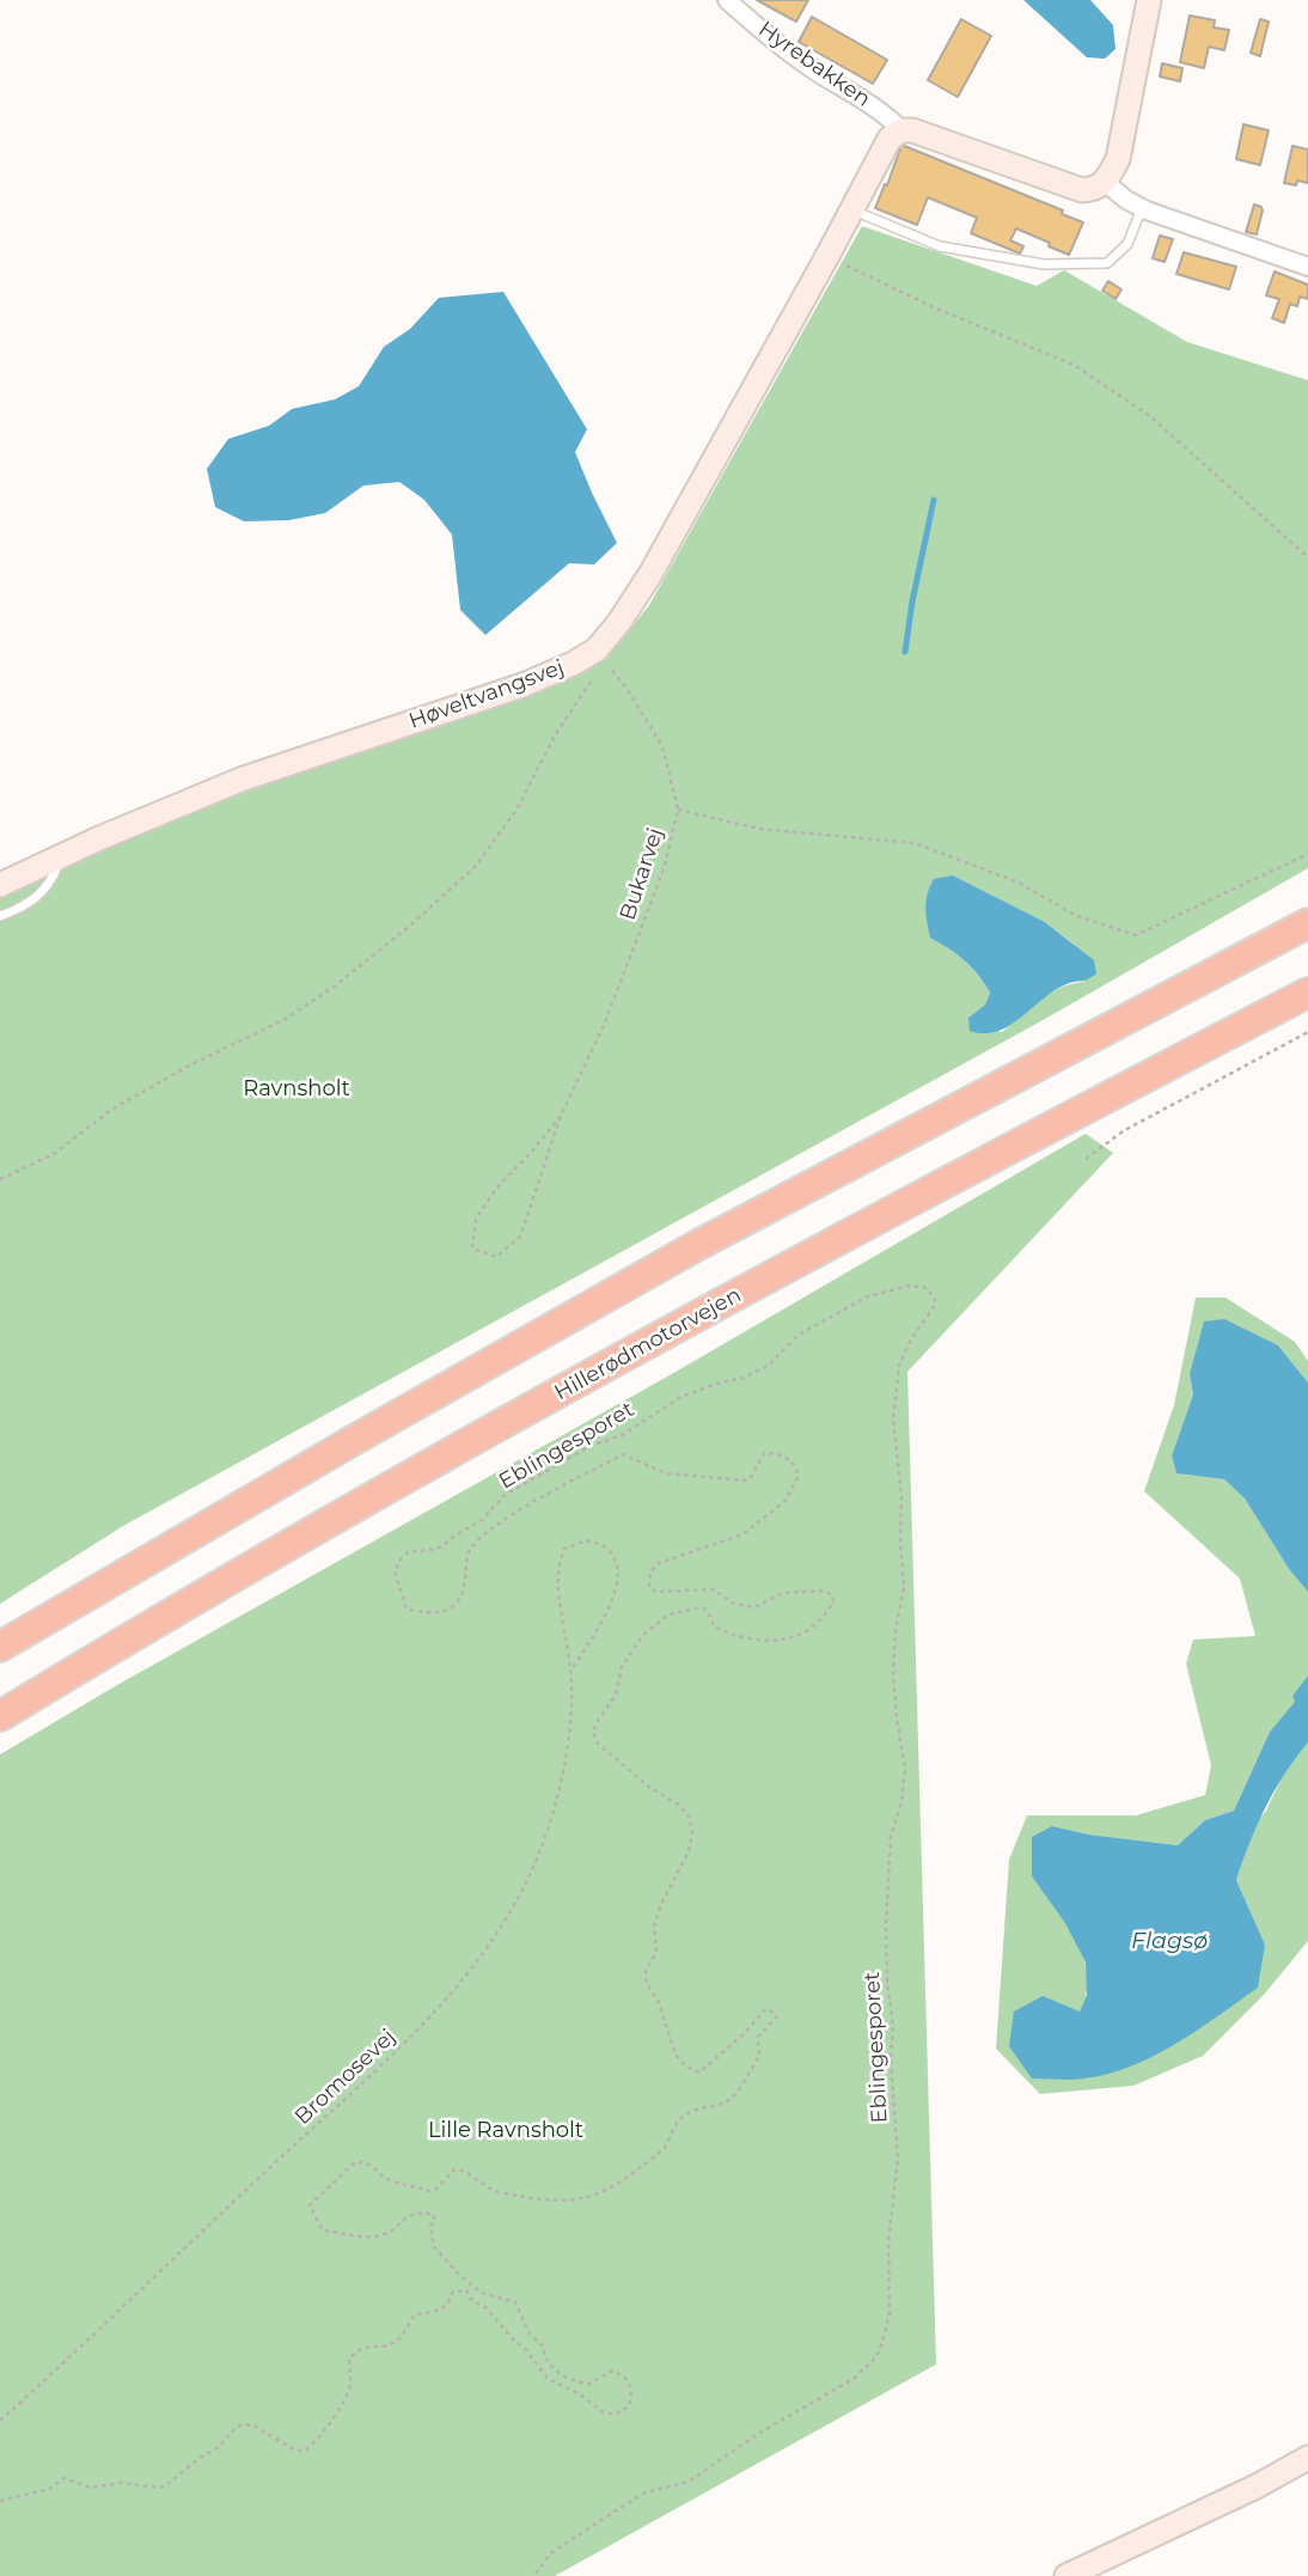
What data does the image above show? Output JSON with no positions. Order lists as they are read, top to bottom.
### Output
{
  "streets": {
    "highway": ["Hillerødmotorvejen"],
    "street": ["Hyrebakken", "Høveltvangsvej"],
    "path": ["Bukarvej", "Eblingesporet", "Bromosevej"]
  },
  "crossings": [
    ["Hyrebakken", "Høveltvangsvej"],
    ["Høveltvangsvej", "Bukarvej"]
  ],
  "water": ["Flagsø"],
  "parks": ["Ravnsholt", "Lille Ravnsholt"]
}
